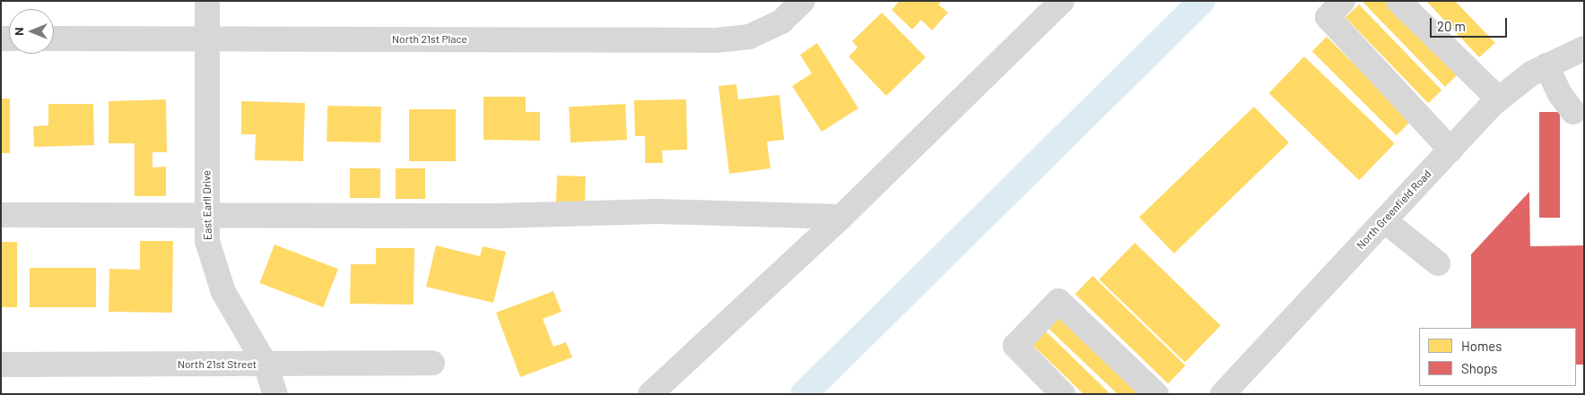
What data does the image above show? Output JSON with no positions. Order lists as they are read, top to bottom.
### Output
{
  "streets": {
    "street": [
      "North 21st Place",
      "East Earll Drive",
      "North Greenfield Road",
      "North 21st Street"
    ]
  },
  "crossings": [
    ["North 21st Place", "East Earll Drive"],
    ["East Earll Drive", "North 21st Street"]
  ],
  "legend": ["Homes", "Shops"],
  "scale_bar": "20 m",
  "north": "left"
}
